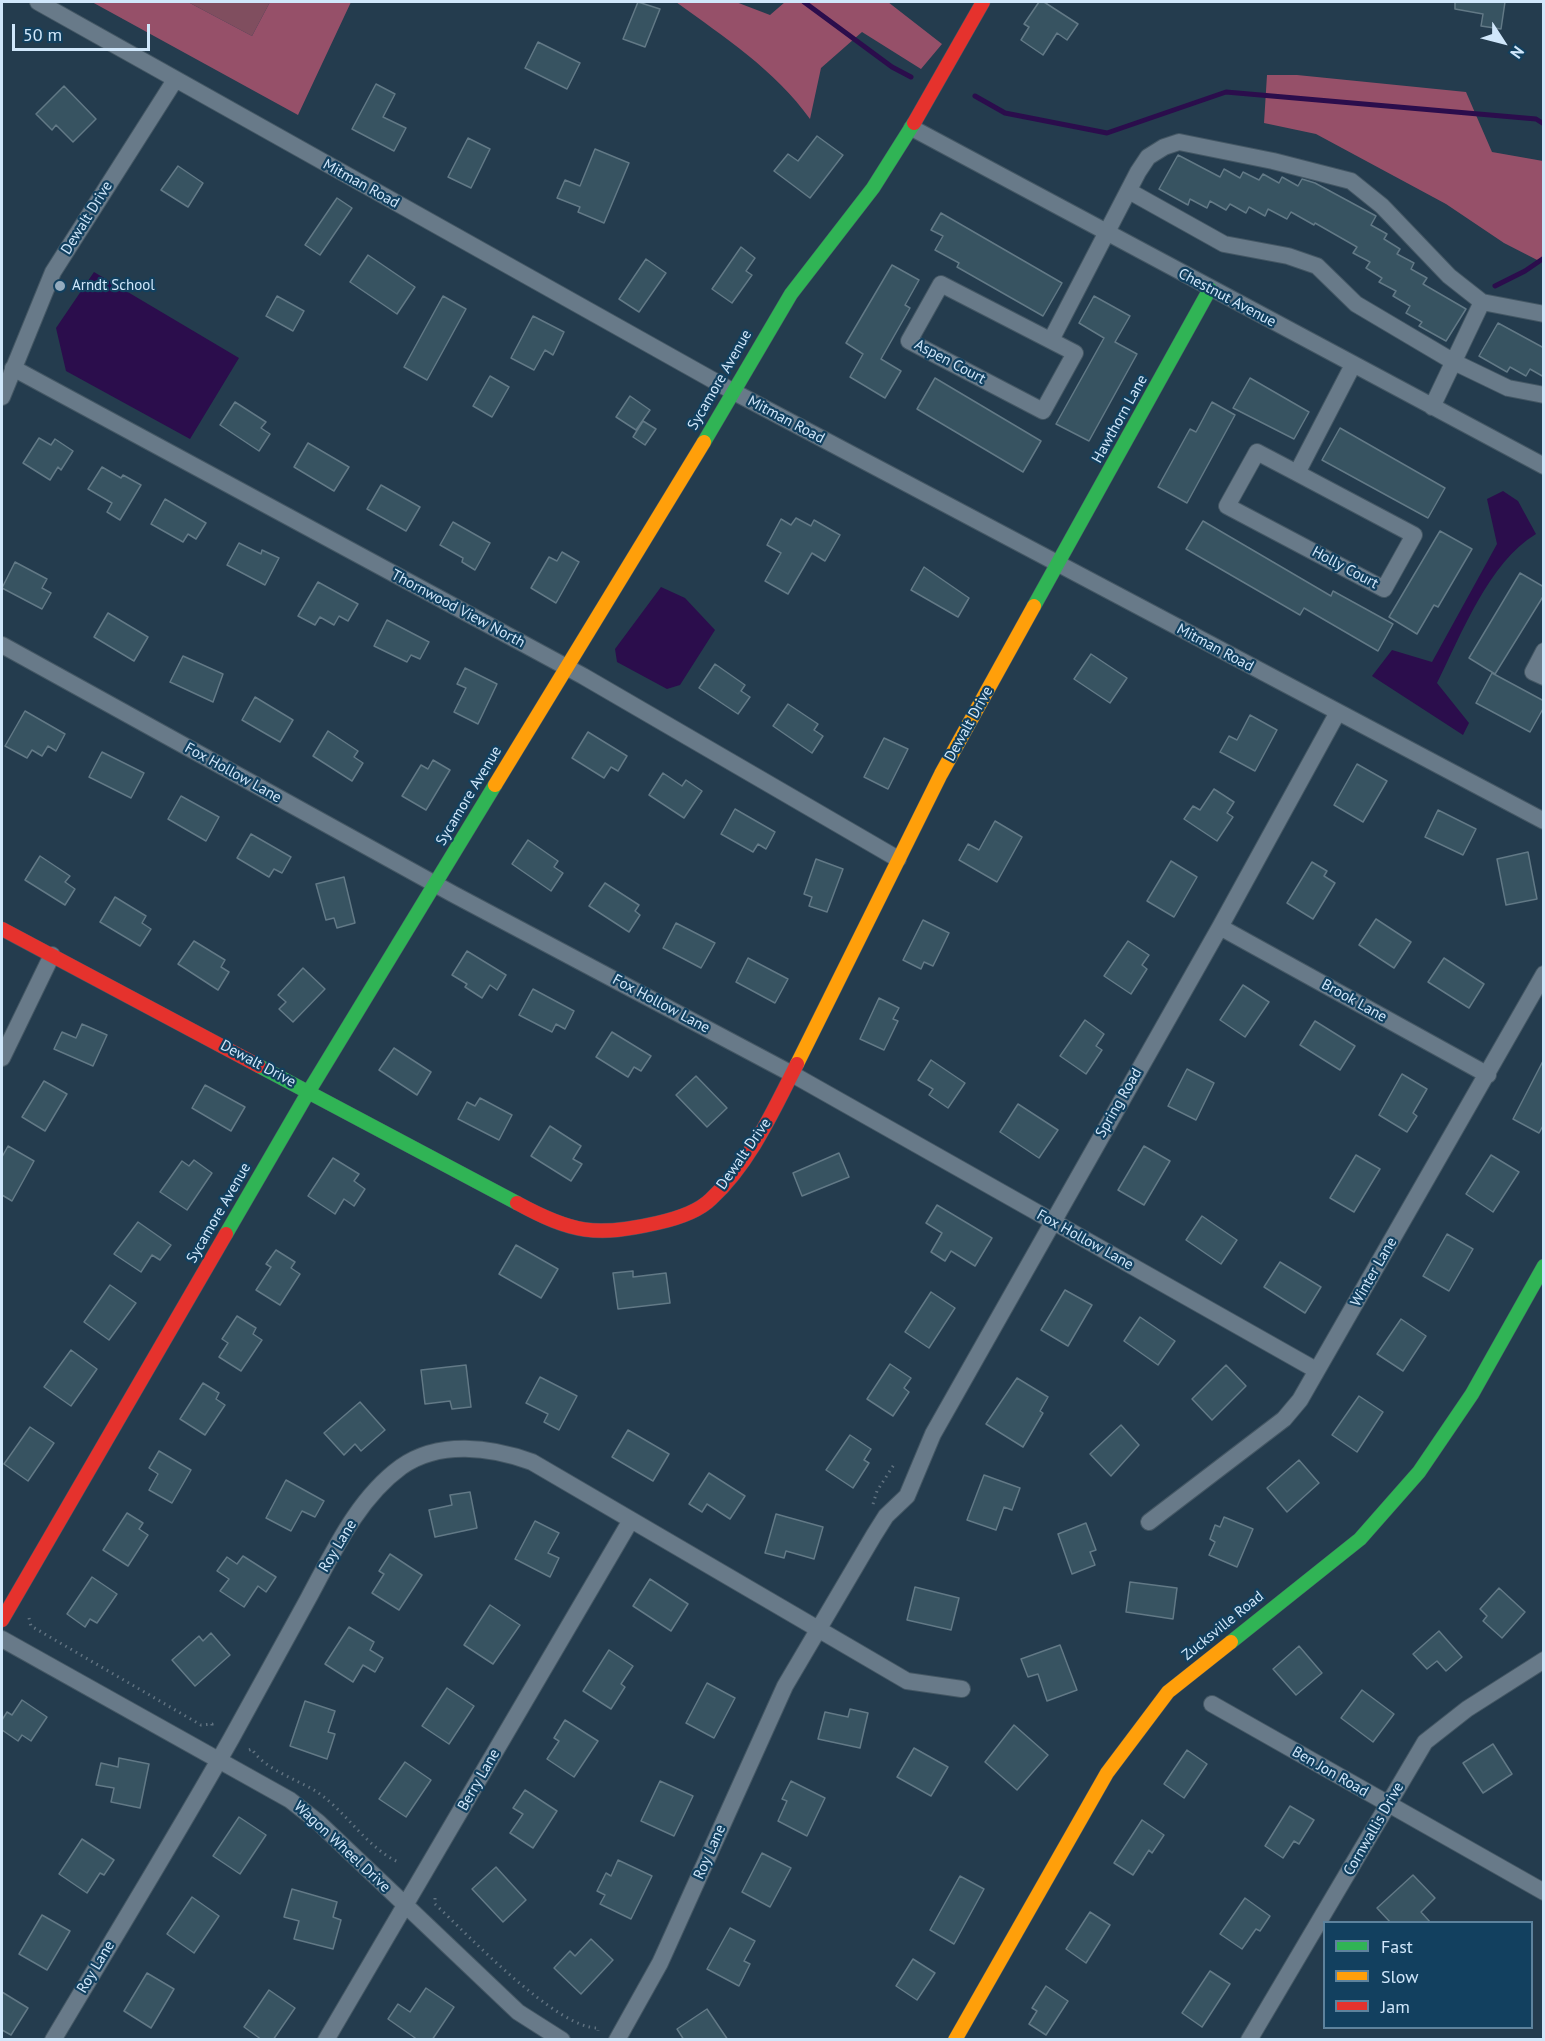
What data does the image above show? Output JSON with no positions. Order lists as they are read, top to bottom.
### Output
{
  "streets": {
    "street": [
      "Mitman Road",
      "Dewalt Drive",
      "Chestnut Avenue",
      "Aspen Court",
      "Sycamore Avenue",
      "Hawthorn Lane",
      "Holly Court",
      "Thornwood View North",
      "Fox Hollow Lane",
      "Brook Lane",
      "Spring Road",
      "Winter Lane",
      "Roy Lane",
      "Zucksville Road",
      "Ben Jon Road",
      "Berry Lane",
      "Cornwallis Drive",
      "Wagon Wheel Drive"
    ]
  },
  "crossings": [
    ["Mitman Road", "Dewalt Drive"],
    ["Mitman Road", "Sycamore Avenue"],
    ["Mitman Road", "Hawthorn Lane"],
    ["Mitman Road", "Spring Road"],
    ["Dewalt Drive", "Sycamore Avenue"],
    ["Dewalt Drive", "Hawthorn Lane"],
    ["Dewalt Drive", "Thornwood View North"],
    ["Dewalt Drive", "Fox Hollow Lane"],
    ["Chestnut Avenue", "Sycamore Avenue"],
    ["Chestnut Avenue", "Hawthorn Lane"],
    ["Sycamore Avenue", "Thornwood View North"],
    ["Sycamore Avenue", "Fox Hollow Lane"],
    ["Fox Hollow Lane", "Spring Road"],
    ["Fox Hollow Lane", "Winter Lane"],
    ["Brook Lane", "Spring Road"],
    ["Brook Lane", "Winter Lane"],
    ["Spring Road", "Roy Lane"],
    ["Roy Lane", "Berry Lane"],
    ["Roy Lane", "Wagon Wheel Drive"],
    ["Ben Jon Road", "Cornwallis Drive"],
    ["Berry Lane", "Wagon Wheel Drive"]
  ],
  "places": ["Arndt School"],
  "legend": ["Fast", "Slow", "Jam"],
  "scale_bar": "50 m",
  "north": "bottom right"
}
